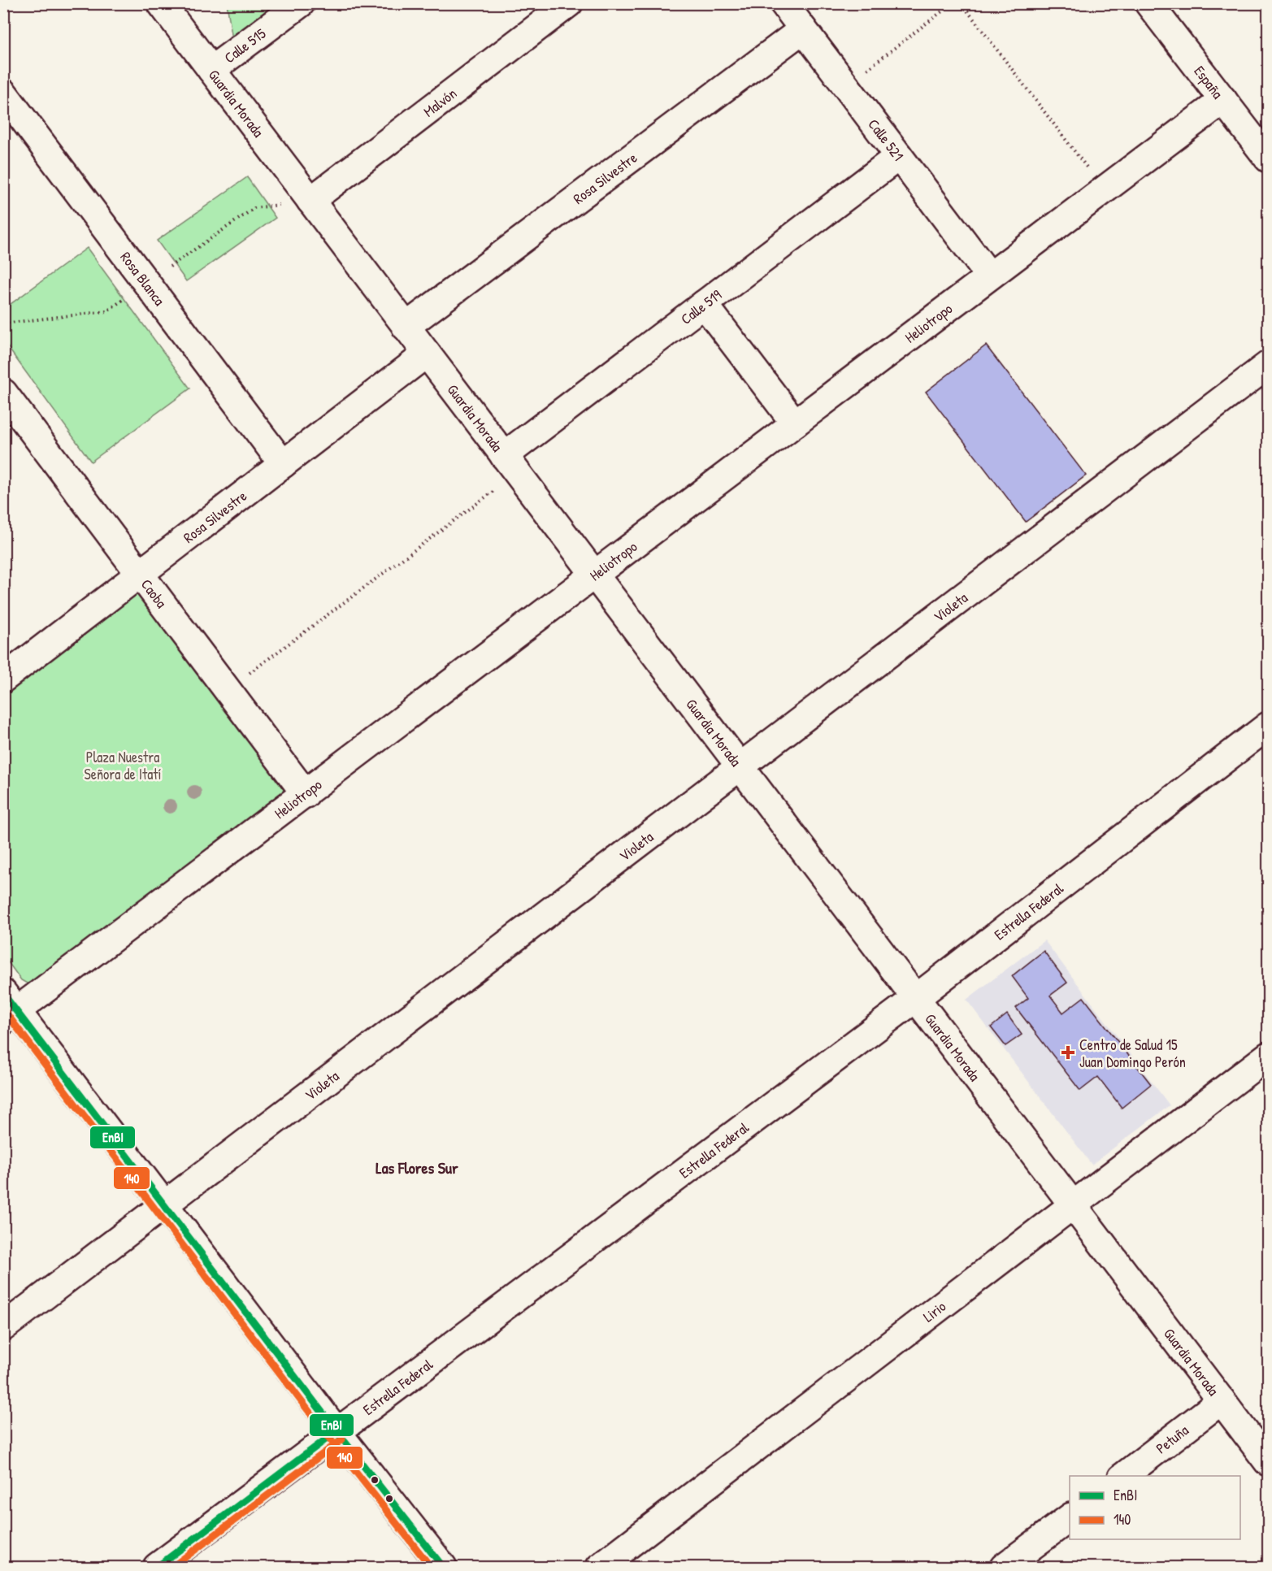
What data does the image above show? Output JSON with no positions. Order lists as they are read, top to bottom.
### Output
{
  "streets": {
    "street": [
      "Calle 515",
      "España",
      "Malvón",
      "Guardia Morada",
      "Calle 521",
      "Rosa Silvestre",
      "Rosa Blanca",
      "Calle 519",
      "Heliotropo",
      "Caoba",
      "Violeta",
      "Estrella Federal",
      "Lirio",
      "Petuña"
    ]
  },
  "crossings": [
    ["Calle 515", "Guardia Morada"],
    ["España", "Heliotropo"],
    ["Malvón", "Guardia Morada"],
    ["Guardia Morada", "Rosa Silvestre"],
    ["Guardia Morada", "Calle 519"],
    ["Guardia Morada", "Heliotropo"],
    ["Guardia Morada", "Violeta"],
    ["Guardia Morada", "Estrella Federal"],
    ["Guardia Morada", "Lirio"],
    ["Guardia Morada", "Petuña"],
    ["Calle 521", "Rosa Silvestre"],
    ["Calle 521", "Calle 519"],
    ["Calle 521", "Heliotropo"],
    ["Rosa Silvestre", "Rosa Blanca"],
    ["Rosa Silvestre", "Caoba"],
    ["Heliotropo", "Caoba"]
  ],
  "districts": ["Las Flores Sur"],
  "parks": ["Plaza Nuestra Señora de Itatí"],
  "places": {
    "health": ["Centro de Salud 15 Juan Domingo Perón"]
  },
  "lines": ["transit line EnBI", "transit line 140"],
  "legend": ["EnBI", "140"]
}
